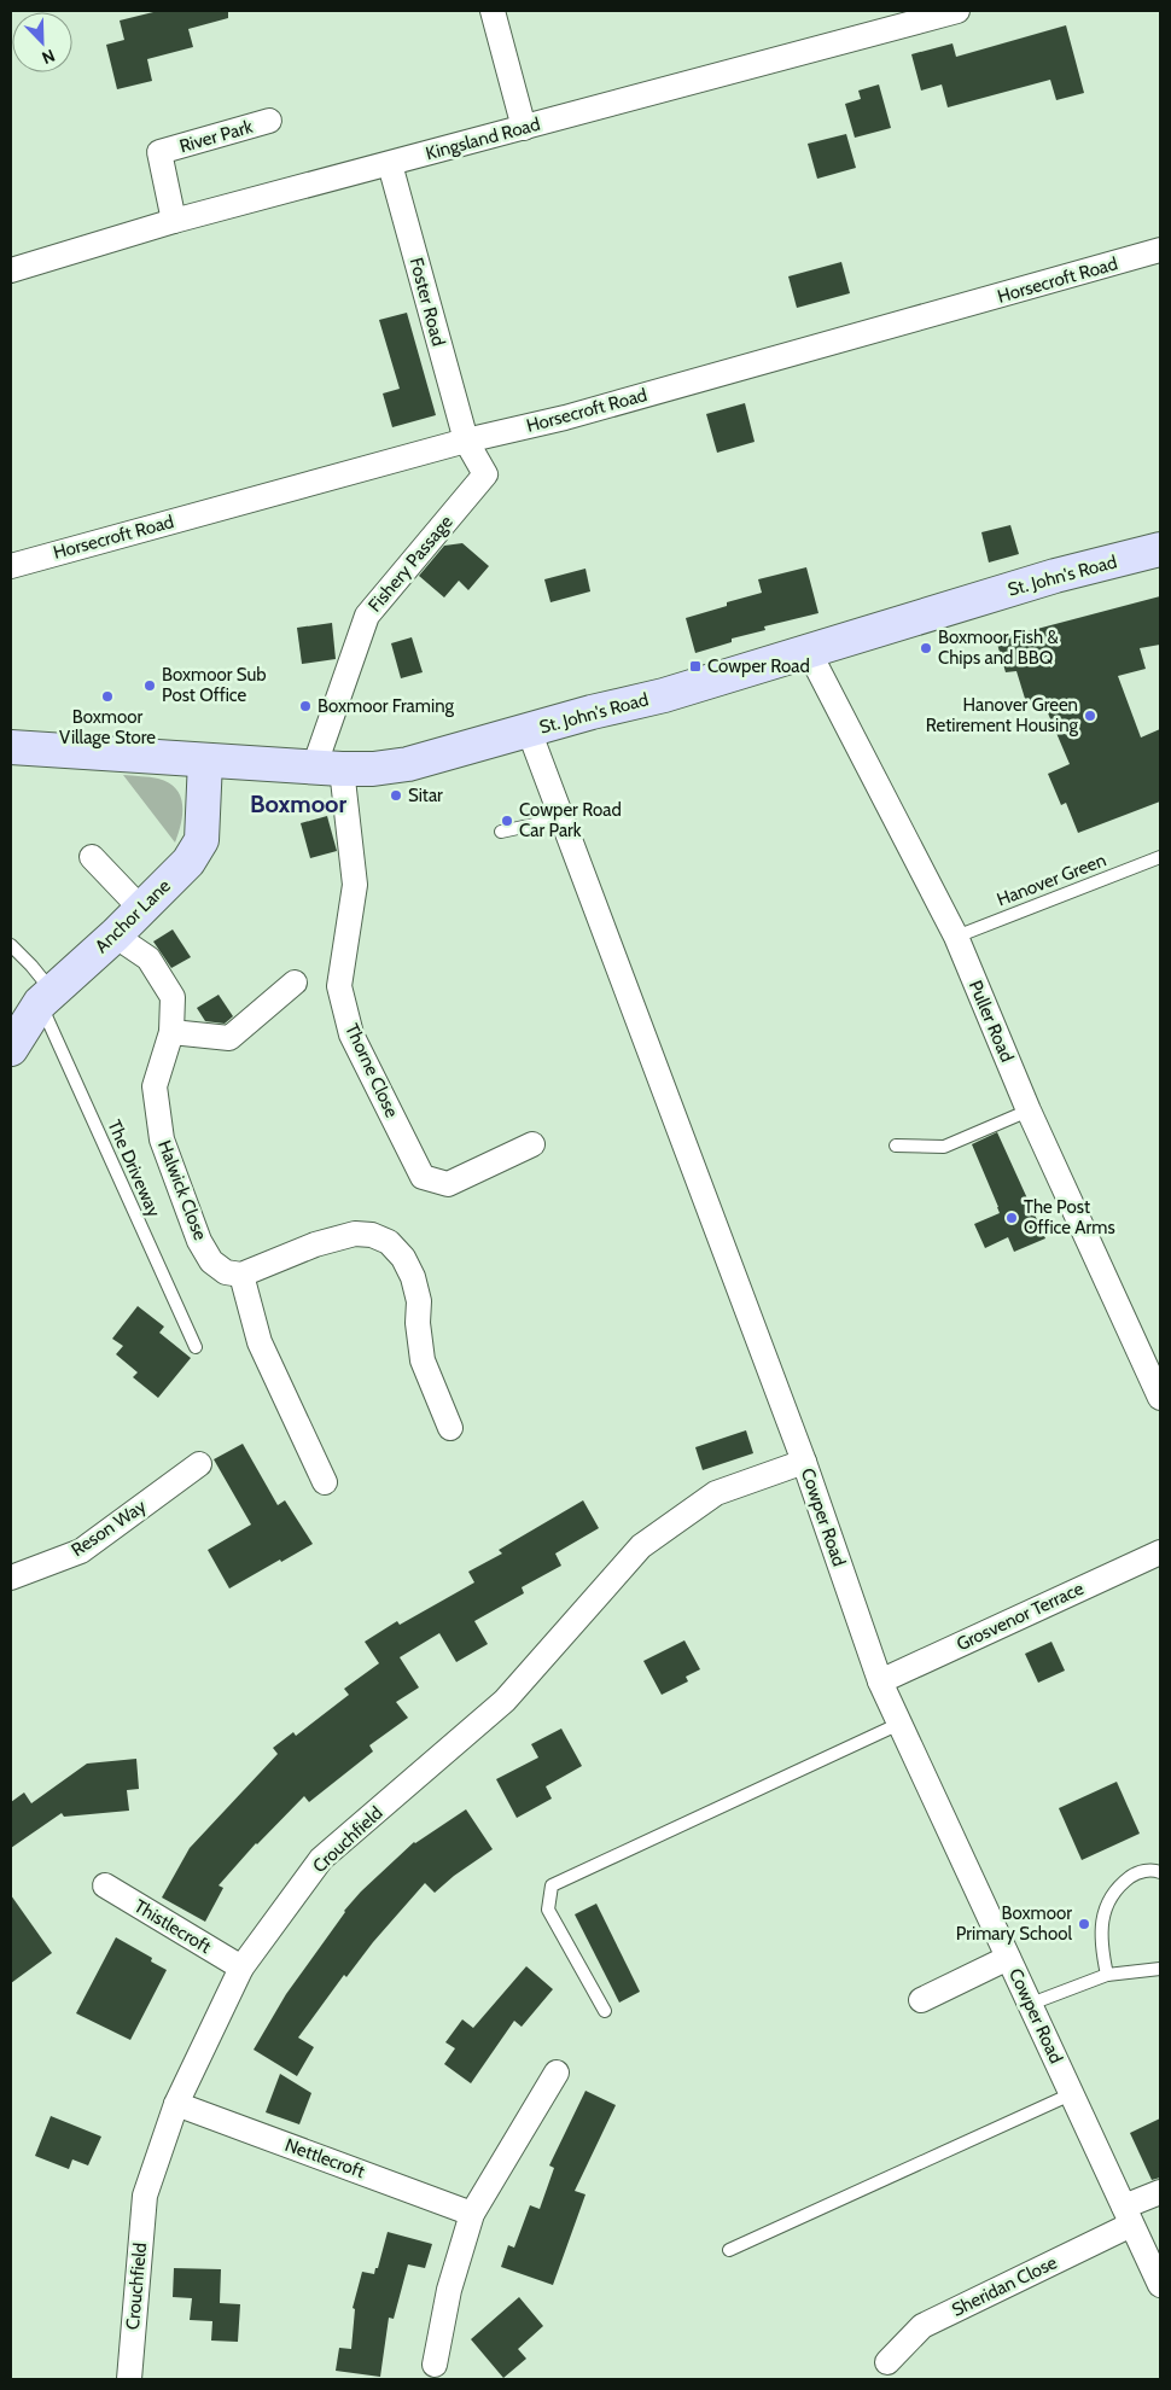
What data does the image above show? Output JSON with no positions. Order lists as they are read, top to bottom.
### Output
{
  "streets": {
    "street": [
      "River Park",
      "Kingsland Road",
      "Horsecroft Road",
      "Foster Road",
      "Fishery Passage",
      "St. John's Road",
      "Anchor Lane",
      "Puller Road",
      "Thorne Close",
      "Halwick Close",
      "Cowper Road",
      "Reson Way",
      "Grosvenor Terrace",
      "Crouchfield",
      "Thistlecroft",
      "Nettlecroft",
      "Sheridan Close"
    ],
    "lane": ["Hanover Green", "The Driveway"]
  },
  "crossings": [
    ["River Park", "Kingsland Road"],
    ["Kingsland Road", "Foster Road"],
    ["Horsecroft Road", "Foster Road"],
    ["Horsecroft Road", "Fishery Passage"],
    ["Foster Road", "Fishery Passage"],
    ["Fishery Passage", "St. John's Road"],
    ["Fishery Passage", "Thorne Close"],
    ["St. John's Road", "Anchor Lane"],
    ["St. John's Road", "Puller Road"],
    ["St. John's Road", "Thorne Close"],
    ["St. John's Road", "Cowper Road"],
    ["Hanover Green", "Puller Road"],
    ["Anchor Lane", "The Driveway"],
    ["Anchor Lane", "Halwick Close"],
    ["Cowper Road", "Grosvenor Terrace"],
    ["Cowper Road", "Crouchfield"],
    ["Cowper Road", "Sheridan Close"],
    ["Crouchfield", "Thistlecroft"],
    ["Crouchfield", "Nettlecroft"]
  ],
  "districts": ["Boxmoor"],
  "places": {
    "other": [
      "Boxmoor Fish & Chips and BBQ",
      "Boxmoor Sub Post Office",
      "Boxmoor Village Store",
      "Boxmoor Framing",
      "Hanover Green Retirement Housing",
      "Sitar",
      "Cowper Road Car Park",
      "The Post Office Arms",
      "Boxmoor Primary School"
    ],
    "transit": ["Cowper Road"]
  },
  "north": "bottom right"
}
